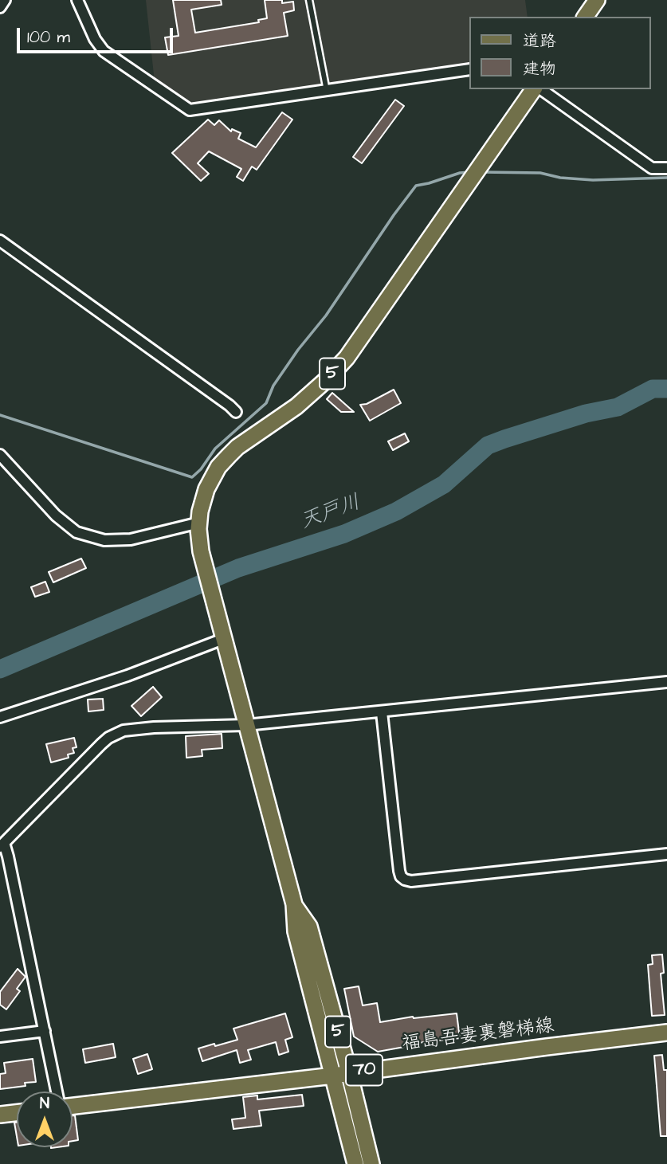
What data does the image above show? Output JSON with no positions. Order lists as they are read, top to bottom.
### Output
{
  "streets": {
    "main road": ["5", "福島吾妻裏磐梯線", "70"]
  },
  "crossings": [
    ["5", "福島吾妻裏磐梯線"]
  ],
  "water": ["天戸川"],
  "legend": ["道路", "建物"],
  "scale_bar": "100 m",
  "north": "top"
}
